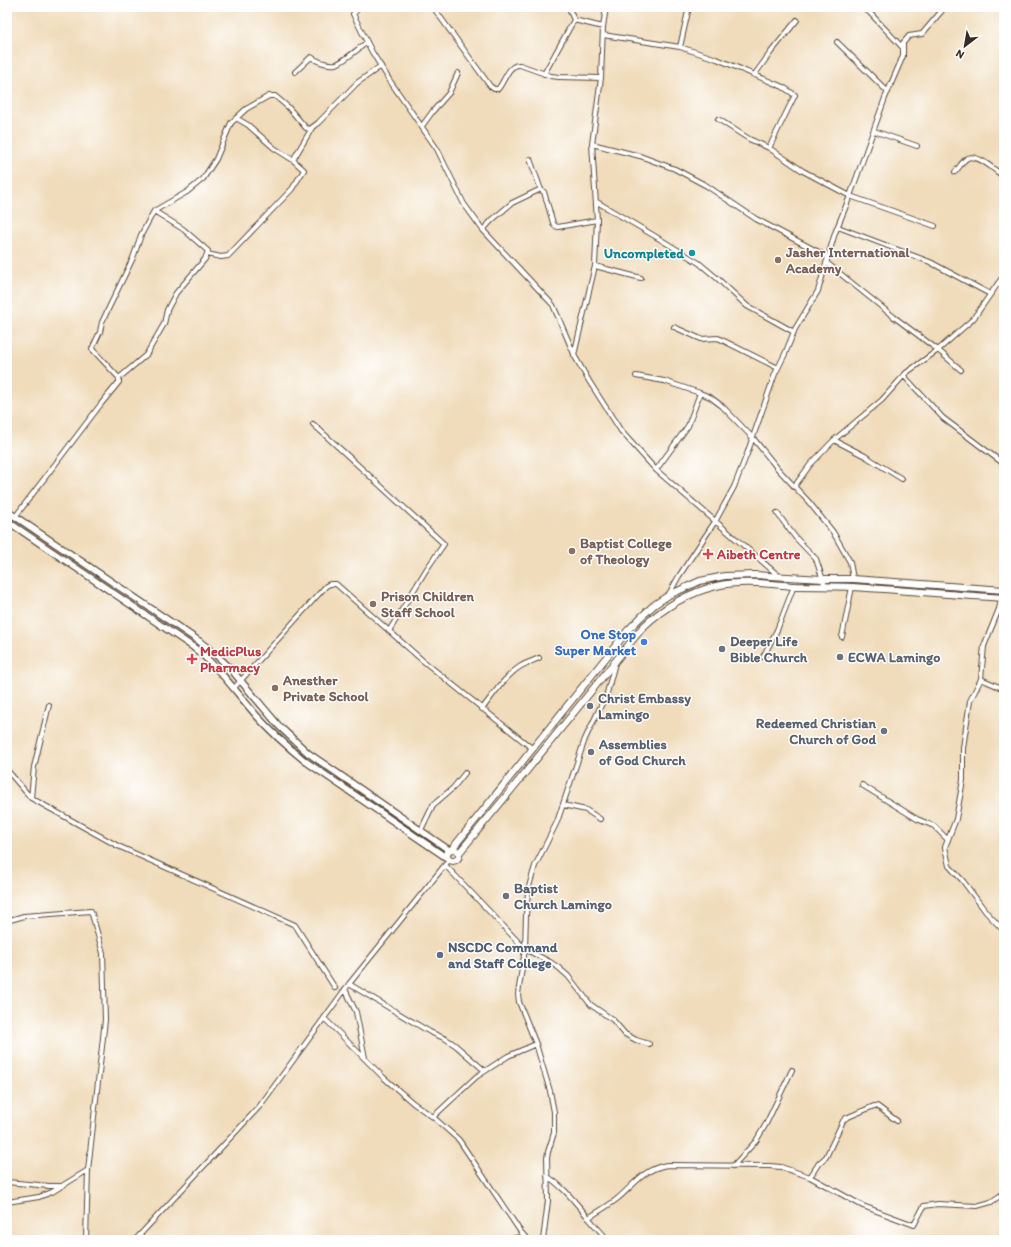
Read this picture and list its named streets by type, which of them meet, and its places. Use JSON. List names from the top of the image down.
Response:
{
  "places": {
    "other": [
      "Uncompleted",
      "Jasher International Academy",
      "Baptist College of Theology",
      "Prison Children Staff School",
      "One Stop Super Market",
      "Deeper Life Bible Church",
      "ECWA Lamingo",
      "Anesther Private School",
      "Christ Embassy Lamingo",
      "Redeemed Christian Church of God",
      "Assemblies of God Church",
      "Baptist Church Lamingo",
      "NSCDC Command and Staff College"
    ],
    "health": ["Aibeth Centre", "MedicPlus Pharmacy"]
  },
  "north": "bottom left"
}
